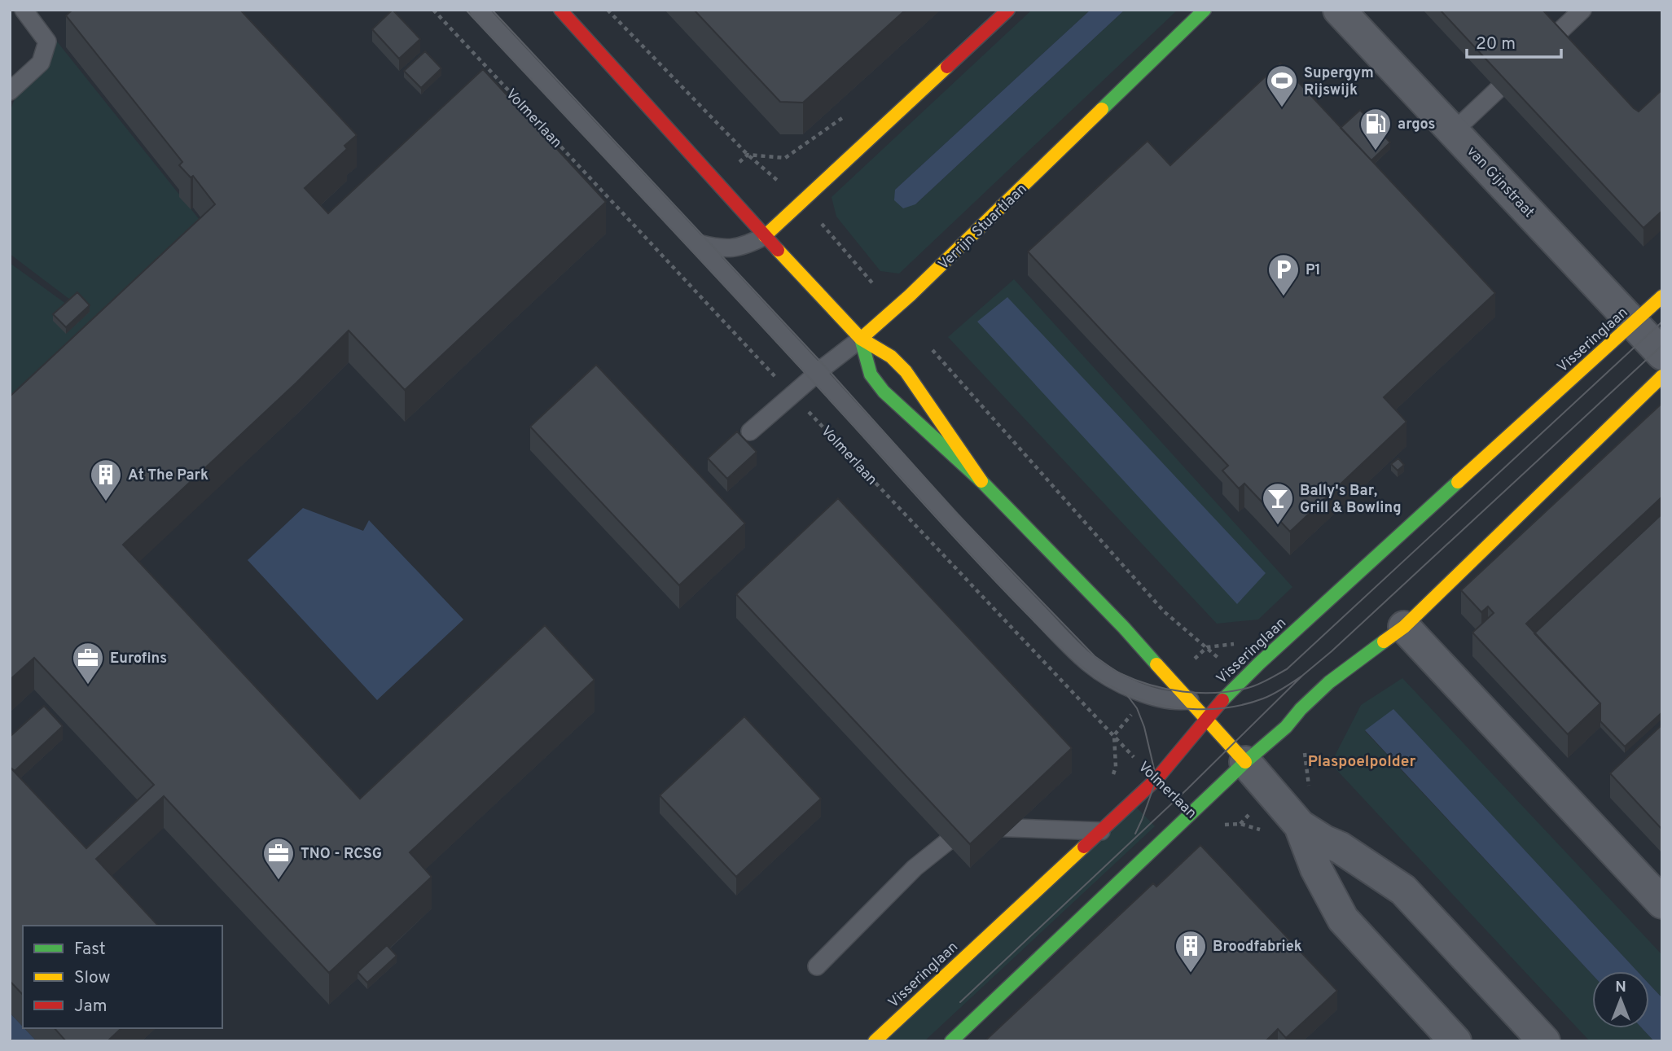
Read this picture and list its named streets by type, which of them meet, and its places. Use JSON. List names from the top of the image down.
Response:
{
  "streets": {
    "street": ["van Gijnstraat", "Verrijn Stuartlaan", "Visseringlaan"],
    "path": ["Volmerlaan"]
  },
  "crossings": [
    ["Volmerlaan", "Verrijn Stuartlaan"],
    ["Volmerlaan", "Visseringlaan"],
    ["van Gijnstraat", "Visseringlaan"]
  ],
  "districts": ["Plaspoelpolder"],
  "places": {
    "sports": ["Supergym Rijswijk"],
    "fuel station": ["argos"],
    "parking": ["P1"],
    "building": ["At The Park", "Broodfabriek"],
    "bar": ["Bally's Bar, Grill & Bowling"],
    "office": ["Eurofins", "TNO - RCSG"]
  },
  "legend": ["Fast", "Slow", "Jam"],
  "scale_bar": "20 m",
  "north": "top"
}
